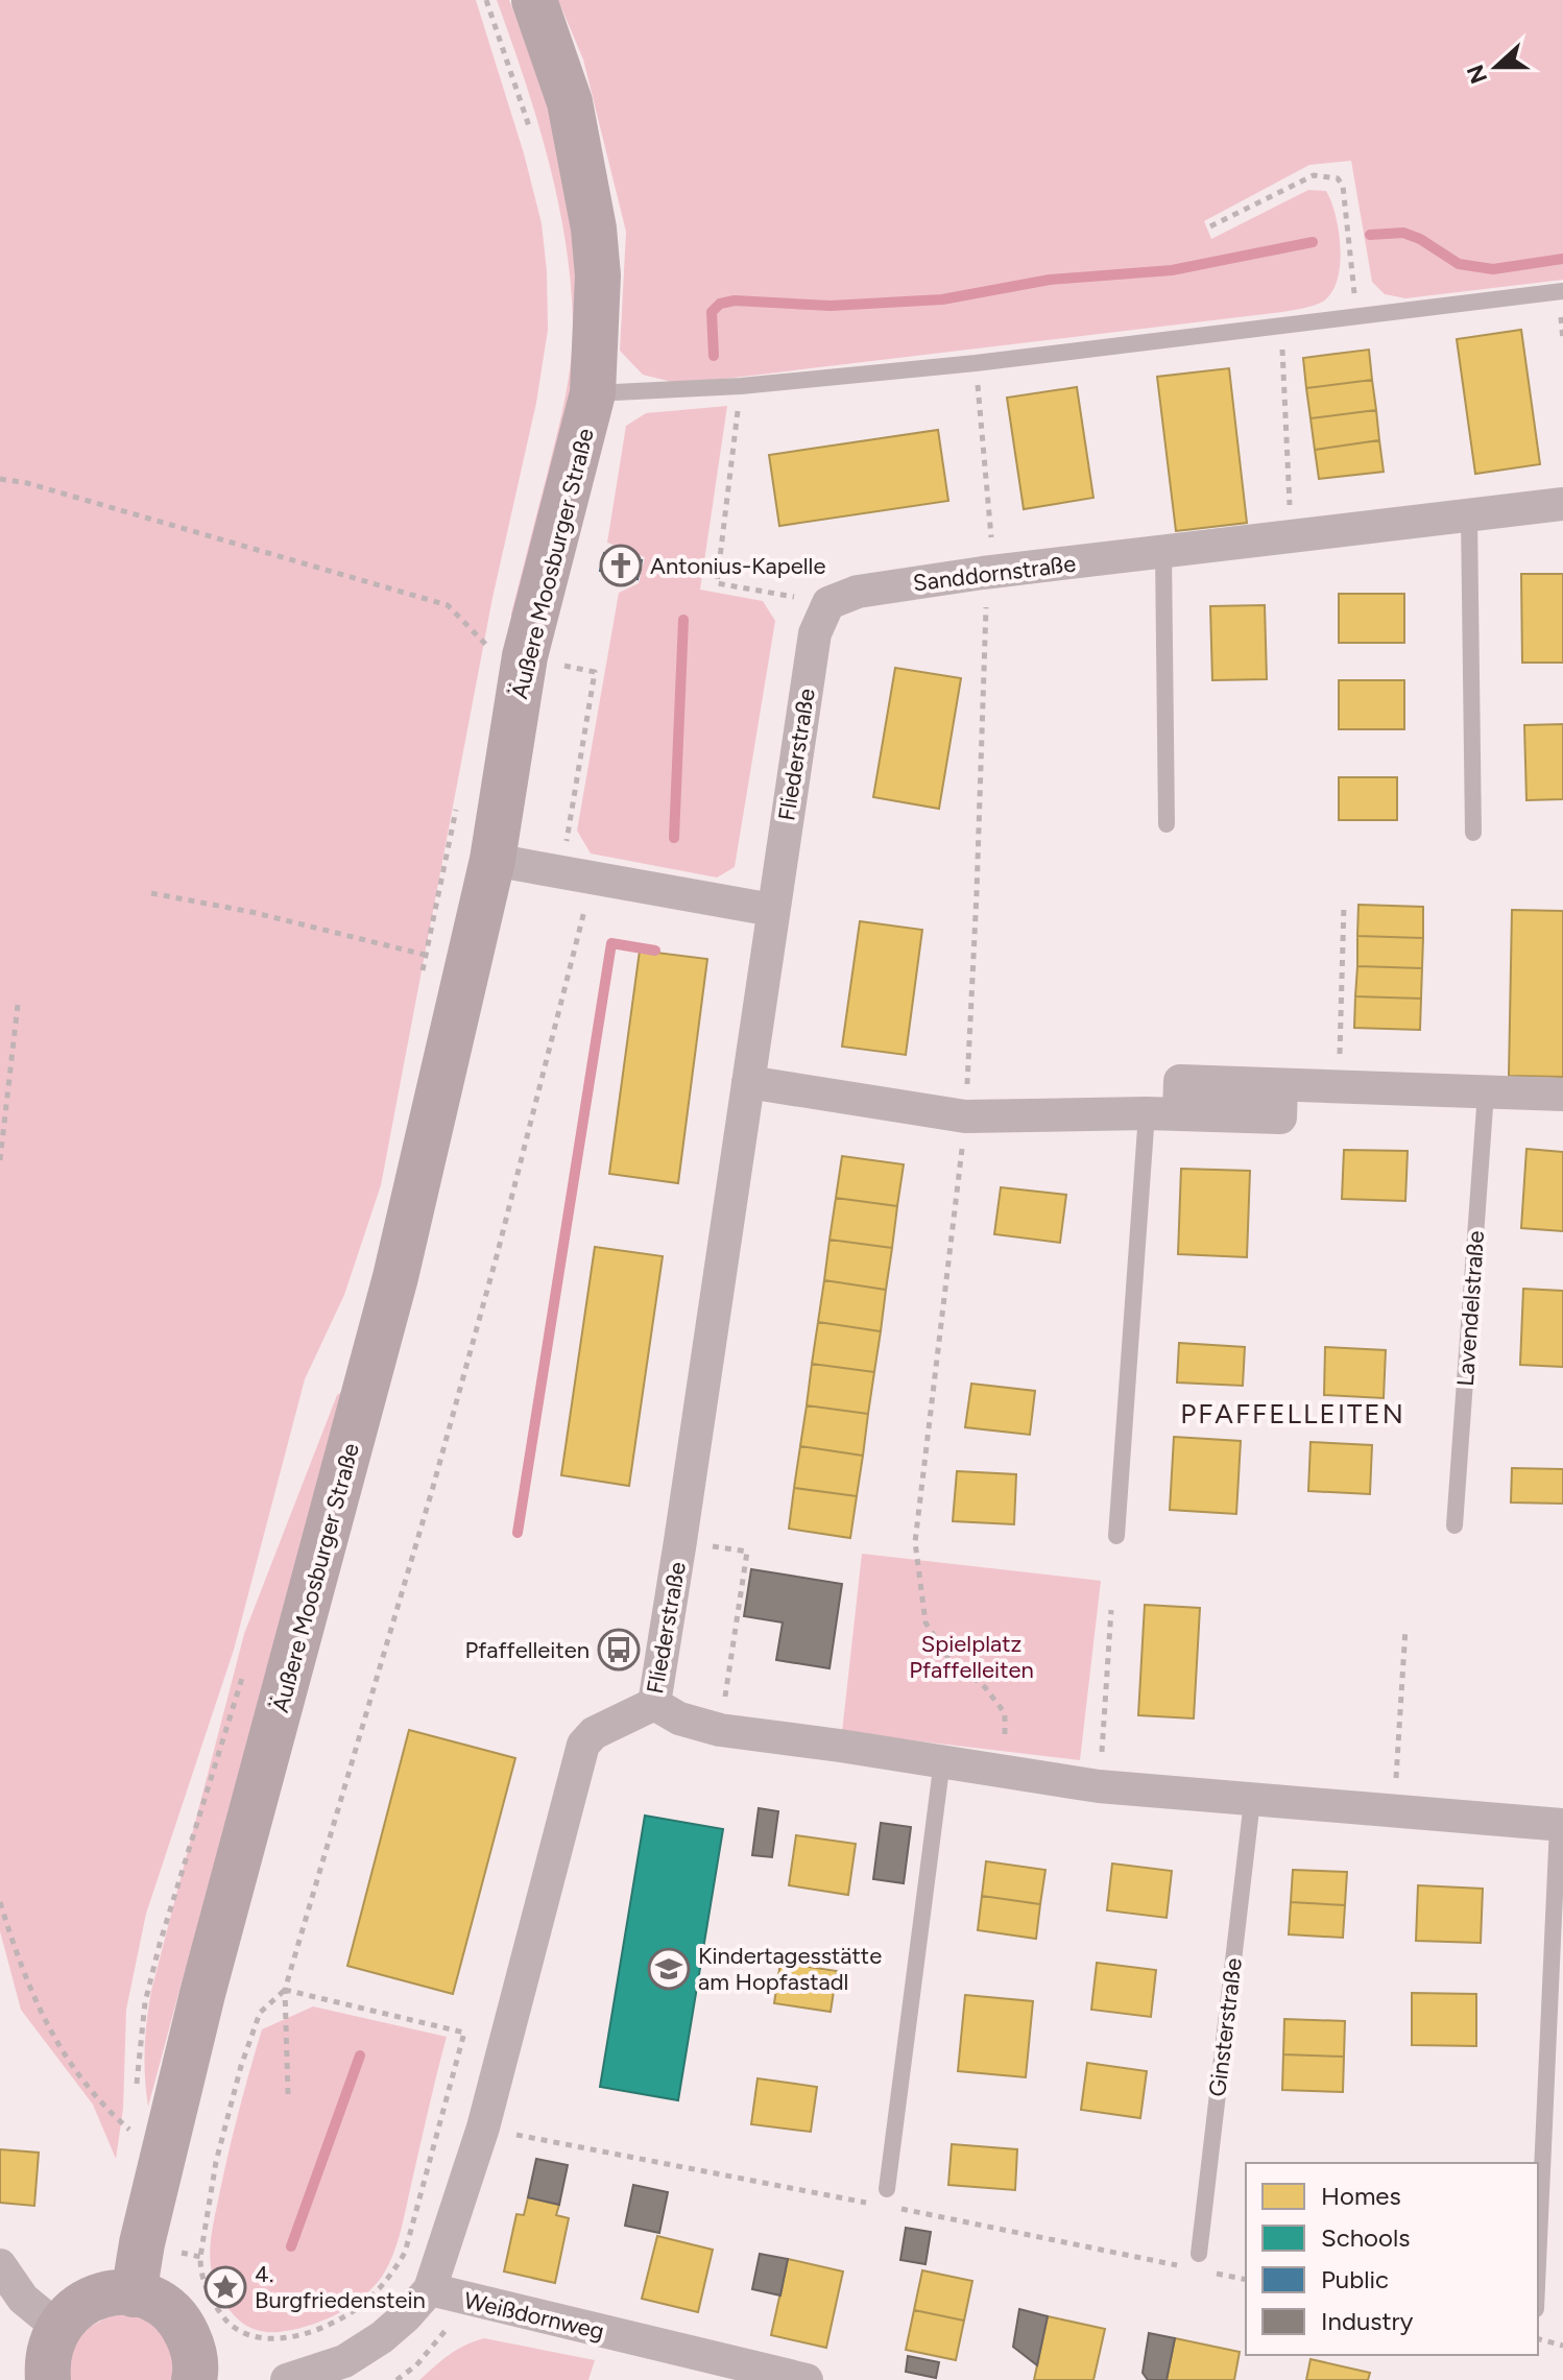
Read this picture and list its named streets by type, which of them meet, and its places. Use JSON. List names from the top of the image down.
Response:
{
  "streets": {
    "street": [
      "Äußere Moosburger Straße",
      "Sanddornstraße",
      "Fliederstraße",
      "Weißdornweg"
    ],
    "lane": ["Lavendelstraße", "Ginsterstraße"]
  },
  "crossings": [
    ["Sanddornstraße", "Fliederstraße"],
    ["Fliederstraße", "Weißdornweg"]
  ],
  "districts": ["PFAFFELLEITEN"],
  "parks": ["Spielplatz Pfaffelleiten"],
  "places": {
    "church": ["Antonius-Kapelle"],
    "bus stop": ["Pfaffelleiten"],
    "school or university": ["Kindertagesstätte am Hopfastadl"],
    "place": ["4. Burgfriedenstein"]
  },
  "legend": [
    "Homes",
    "Schools",
    "Public",
    "Industry"
  ],
  "north": "left"
}
